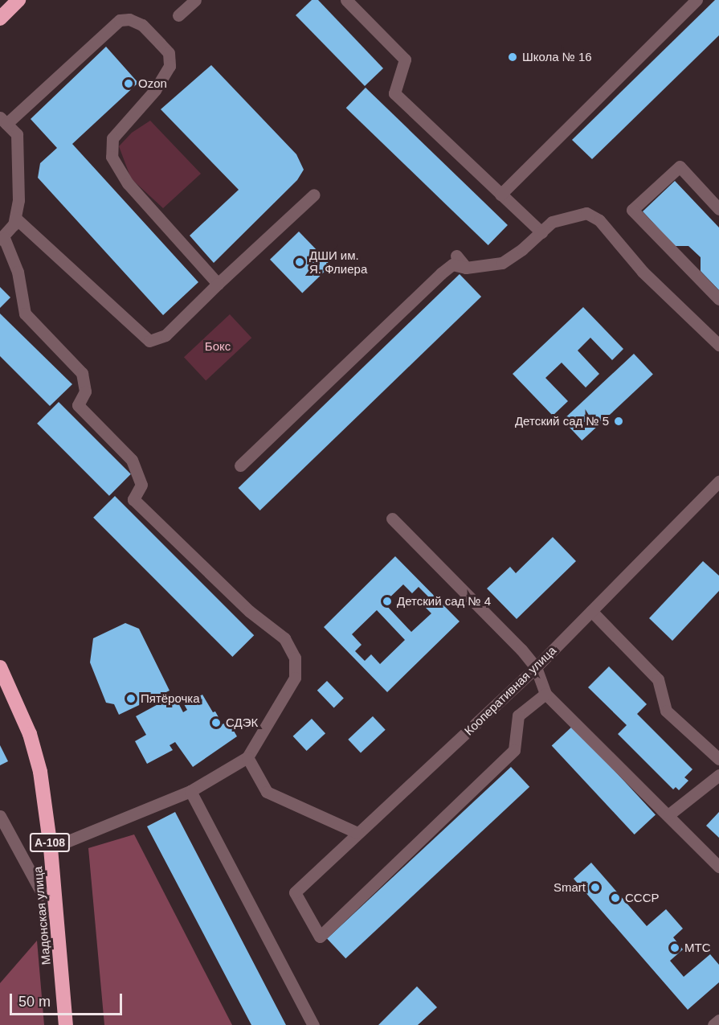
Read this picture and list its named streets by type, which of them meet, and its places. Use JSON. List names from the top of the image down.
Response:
{
  "streets": {
    "highway": ["А-108", "Мадонская улица"],
    "street": ["Кооперативная улица"]
  },
  "parks": ["Бокс"],
  "places": [
    "Школа № 16",
    "Ozon",
    "ДШИ им. Я. Флиера",
    "Детский сад № 5",
    "Детский сад № 4",
    "Пятёрочка",
    "СДЭК",
    "Smart",
    "СССР",
    "МТС"
  ],
  "scale_bar": "50 m"
}
